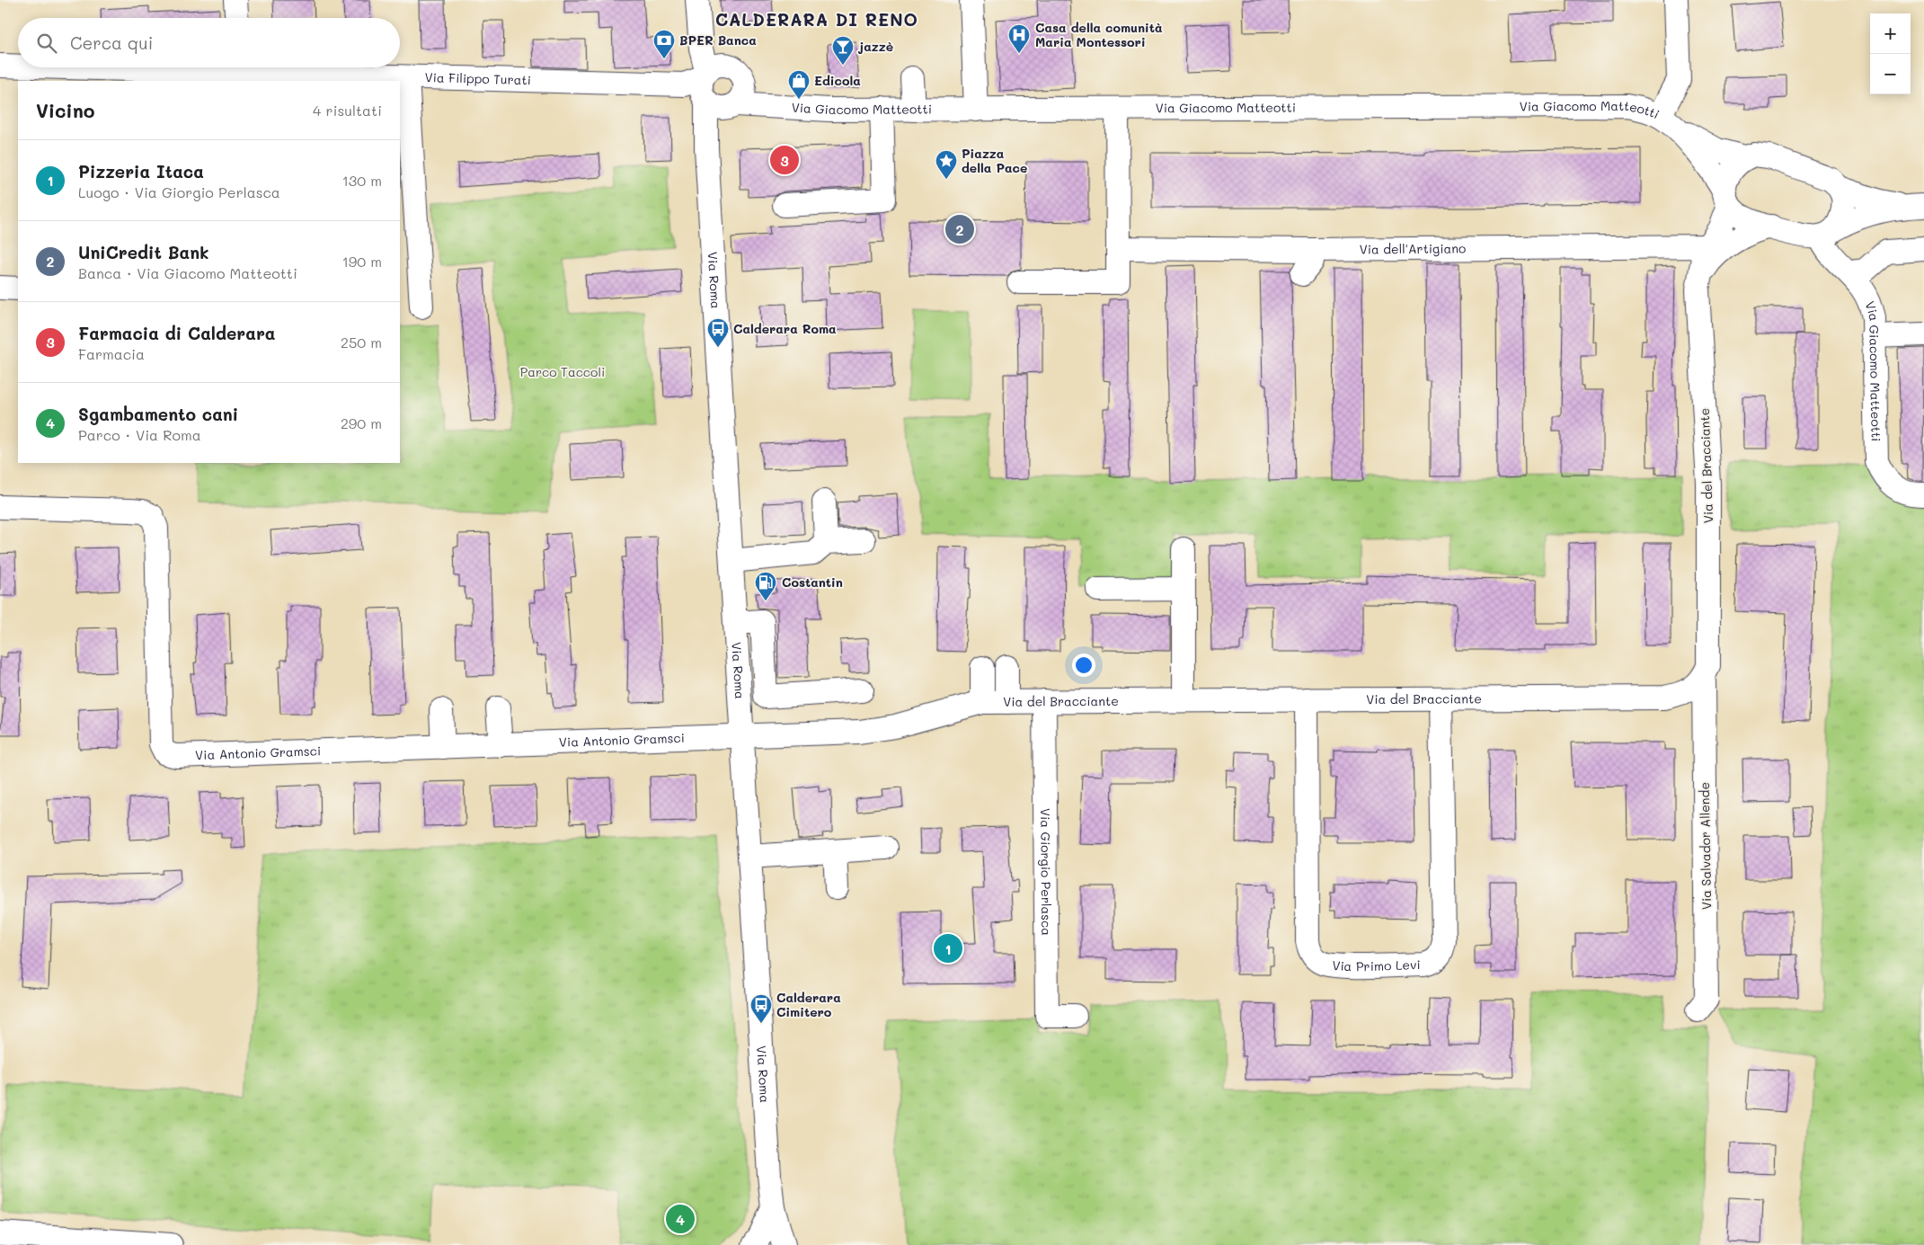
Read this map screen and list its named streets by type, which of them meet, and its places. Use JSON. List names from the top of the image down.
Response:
{
  "streets": {
    "street": [
      "Via Filippo Turati",
      "Via Giacomo Matteotti",
      "Via dell'Artigiano",
      "Via Roma",
      "Via del Bracciante",
      "Via Antonio Gramsci",
      "Via Salvador Allende",
      "Via Giorgio Perlasca",
      "Via Primo Levi"
    ]
  },
  "crossings": [
    ["Via Filippo Turati", "Via Giacomo Matteotti"],
    ["Via Filippo Turati", "Via Roma"],
    ["Via Giacomo Matteotti", "Via Roma"],
    ["Via Roma", "Via del Bracciante"],
    ["Via Roma", "Via Antonio Gramsci"],
    ["Via del Bracciante", "Via Antonio Gramsci"],
    ["Via del Bracciante", "Via Salvador Allende"],
    ["Via del Bracciante", "Via Giorgio Perlasca"],
    ["Via del Bracciante", "Via Primo Levi"]
  ],
  "districts": ["CALDERARA DI RENO"],
  "parks": ["Parco Taccoli"],
  "places": {
    "hospital": ["Casa della comunità Maria Montessori"],
    "bank": ["BPER Banca"],
    "bar": ["jazzè"],
    "shop": ["Edicola"],
    "place": ["Piazza della Pace"],
    "bus stop": ["Calderara Roma", "Calderara Cimitero"],
    "fuel station": ["Costantin"]
  },
  "page": {
    "map_buttons": ["+", "−"],
    "search": "Cerca qui",
    "heading": ["Vicino", "4 risultati"],
    "list": [
      {
        "mark": "1",
        "name": "Pizzeria Itaca",
        "note": "Luogo · Via Giorgio Perlasca",
        "value": "130 m"
      },
      {
        "mark": "2",
        "name": "UniCredit Bank",
        "note": "Banca · Via Giacomo Matteotti",
        "value": "190 m"
      },
      {
        "mark": "3",
        "name": "Farmacia di Calderara",
        "note": "Farmacia",
        "value": "250 m"
      },
      {
        "mark": "4",
        "name": "Sgambamento cani",
        "note": "Parco · Via Roma",
        "value": "290 m"
      }
    ],
    "pins": [
      "3",
      "2",
      "1",
      "4"
    ]
  }
}
